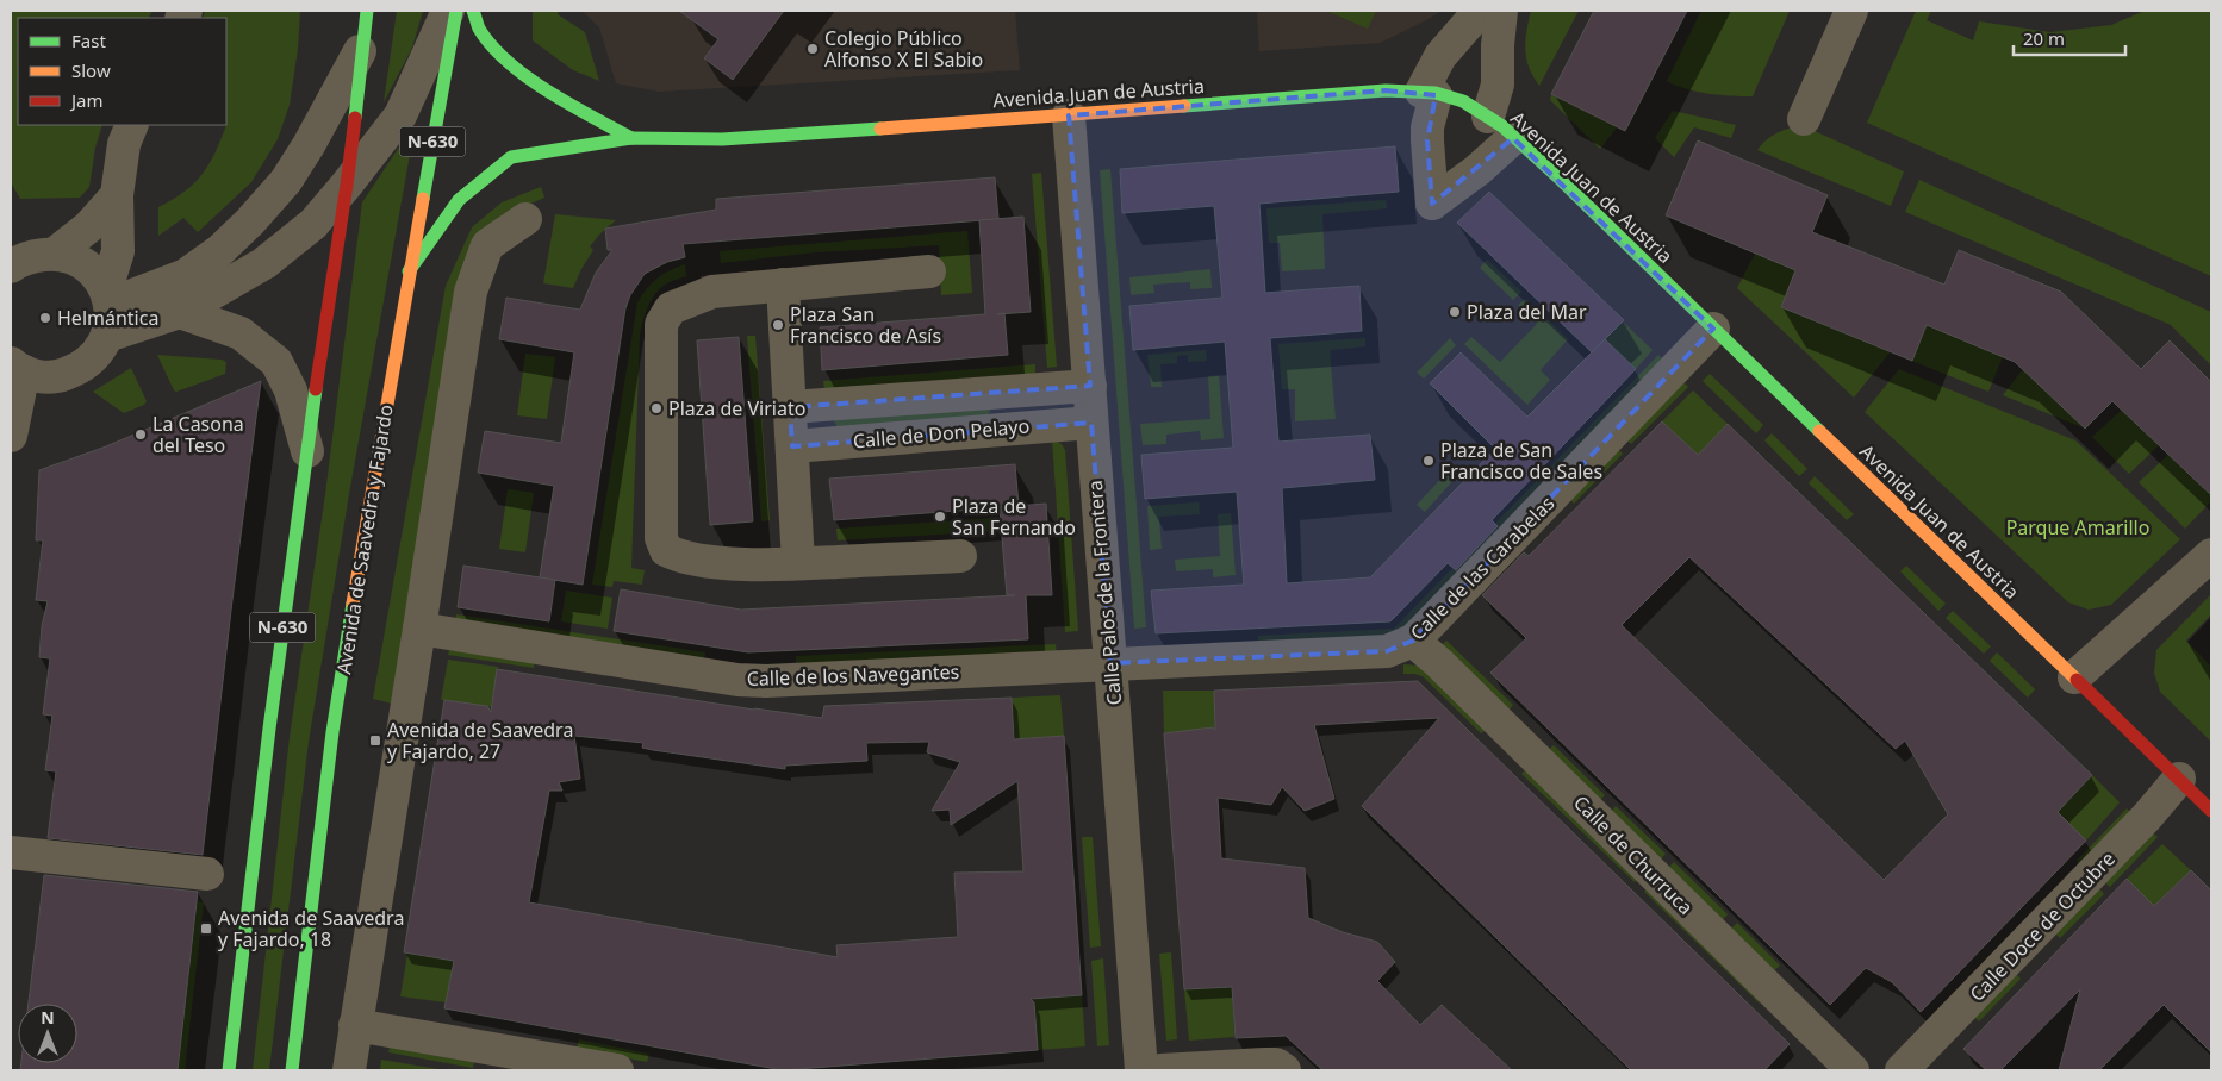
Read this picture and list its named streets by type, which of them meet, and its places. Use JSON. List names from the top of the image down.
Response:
{
  "streets": {
    "main road": ["Avenida Juan de Austria", "N-630", "Avenida de Saavedra y Fajardo"],
    "street": [
      "Calle de Don Pelayo",
      "Calle de las Carabelas",
      "Calle Palos de la Frontera",
      "Calle de los Navegantes",
      "Calle de Churruca",
      "Calle Doce de Octubre"
    ]
  },
  "crossings": [
    ["Avenida Juan de Austria", "Avenida de Saavedra y Fajardo"],
    ["Avenida Juan de Austria", "Calle de las Carabelas"],
    ["Avenida Juan de Austria", "Calle Palos de la Frontera"],
    ["Avenida Juan de Austria", "Calle Doce de Octubre"],
    ["Calle de Don Pelayo", "Calle Palos de la Frontera"],
    ["Calle de las Carabelas", "Calle Palos de la Frontera"],
    ["Calle de las Carabelas", "Calle de los Navegantes"],
    ["Calle de las Carabelas", "Calle de Churruca"],
    ["Calle Palos de la Frontera", "Calle de los Navegantes"]
  ],
  "parks": ["Parque Amarillo"],
  "places": {
    "other": [
      "Colegio Público Alfonso X El Sabio",
      "Plaza del Mar",
      "Helmántica",
      "Plaza San Francisco de Asís",
      "Plaza de Viriato",
      "La Casona del Teso",
      "Plaza de San Francisco de Sales",
      "Plaza de San Fernando"
    ],
    "transit": ["Avenida de Saavedra y Fajardo, 27", "Avenida de Saavedra y Fajardo, 18"]
  },
  "legend": ["Fast", "Slow", "Jam"],
  "scale_bar": "20 m",
  "north": "top"
}
